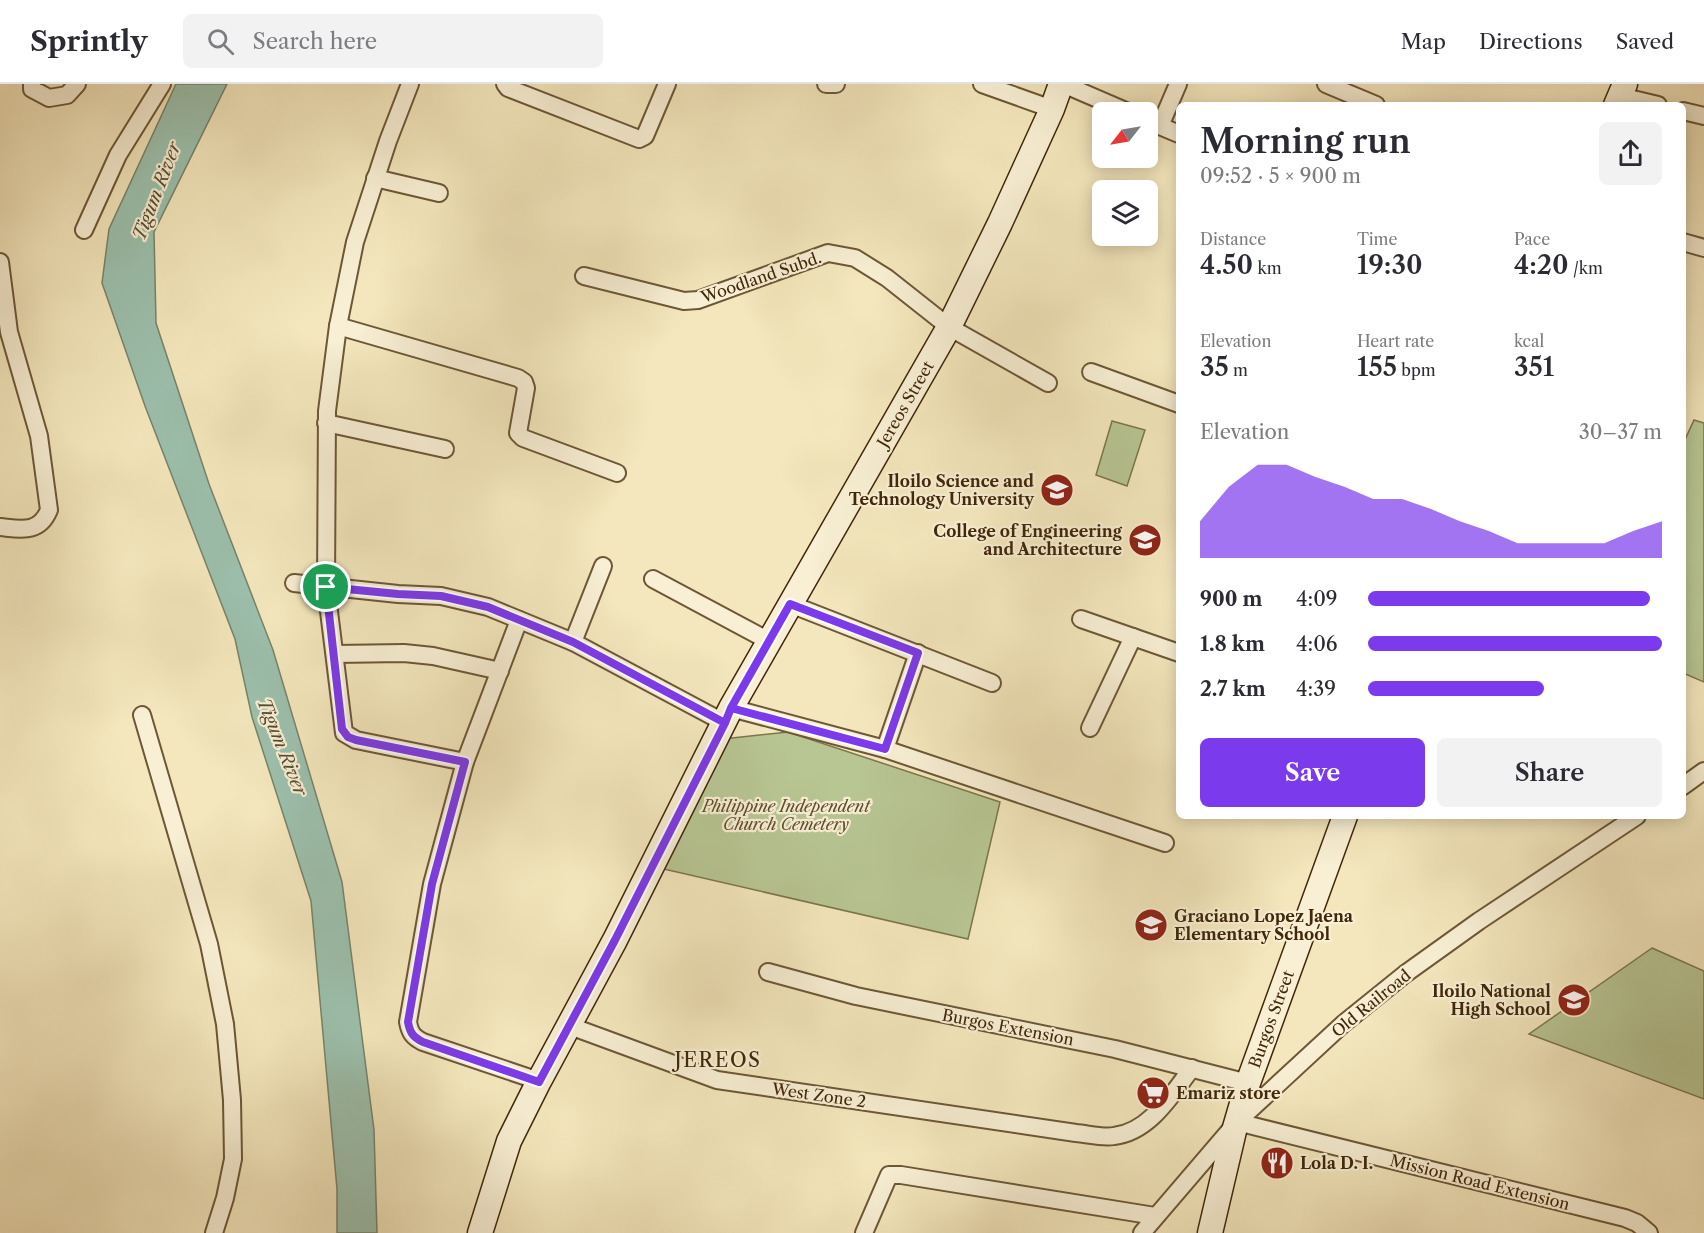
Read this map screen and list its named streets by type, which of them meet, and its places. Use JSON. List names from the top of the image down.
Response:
{
  "streets": {
    "street": [
      "Woodland Subd.",
      "Jereos Street",
      "Old Railroad",
      "Burgos Street",
      "Burgos Extension",
      "West Zone 2",
      "Mission Road Extension"
    ]
  },
  "crossings": [
    ["Woodland Subd.", "Jereos Street"],
    ["Jereos Street", "West Zone 2"],
    ["Old Railroad", "Burgos Street"],
    ["Old Railroad", "Mission Road Extension"],
    ["Burgos Street", "Burgos Extension"],
    ["Burgos Street", "Mission Road Extension"],
    ["Burgos Extension", "West Zone 2"]
  ],
  "districts": ["JEREOS"],
  "water": ["Tigum River"],
  "parks": ["Philippine Independent Church Cemetery"],
  "places": {
    "school or university": [
      "Iloilo Science and Technology University",
      "College of Engineering and Architecture",
      "Graciano Lopez Jaena Elementary School",
      "Iloilo National High School"
    ],
    "supermarket": ["Emariz store"],
    "restaurant": ["Lola D. I."]
  },
  "north": "bottom left",
  "page": {
    "header": "Sprintly",
    "search": "Search here",
    "nav": ["Map", "Directions", "Saved"],
    "heading": ["Morning run", "09:52 · 5 × 900 m"],
    "stats": [
      ["Distance", "4.50 km"],
      ["Time", "19:30"],
      ["Pace", "4:20 /km"],
      ["Elevation", "35 m"],
      ["Heart rate", "155 bpm"],
      ["kcal", "351"]
    ],
    "chart": ["Elevation", "30–37 m"],
    "list": [
      {
        "name": "900 m",
        "note": "4:09"
      },
      {
        "name": "1.8 km",
        "note": "4:06"
      },
      {
        "name": "2.7 km",
        "note": "4:39"
      }
    ],
    "buttons": ["Save", "Share"]
  }
}
